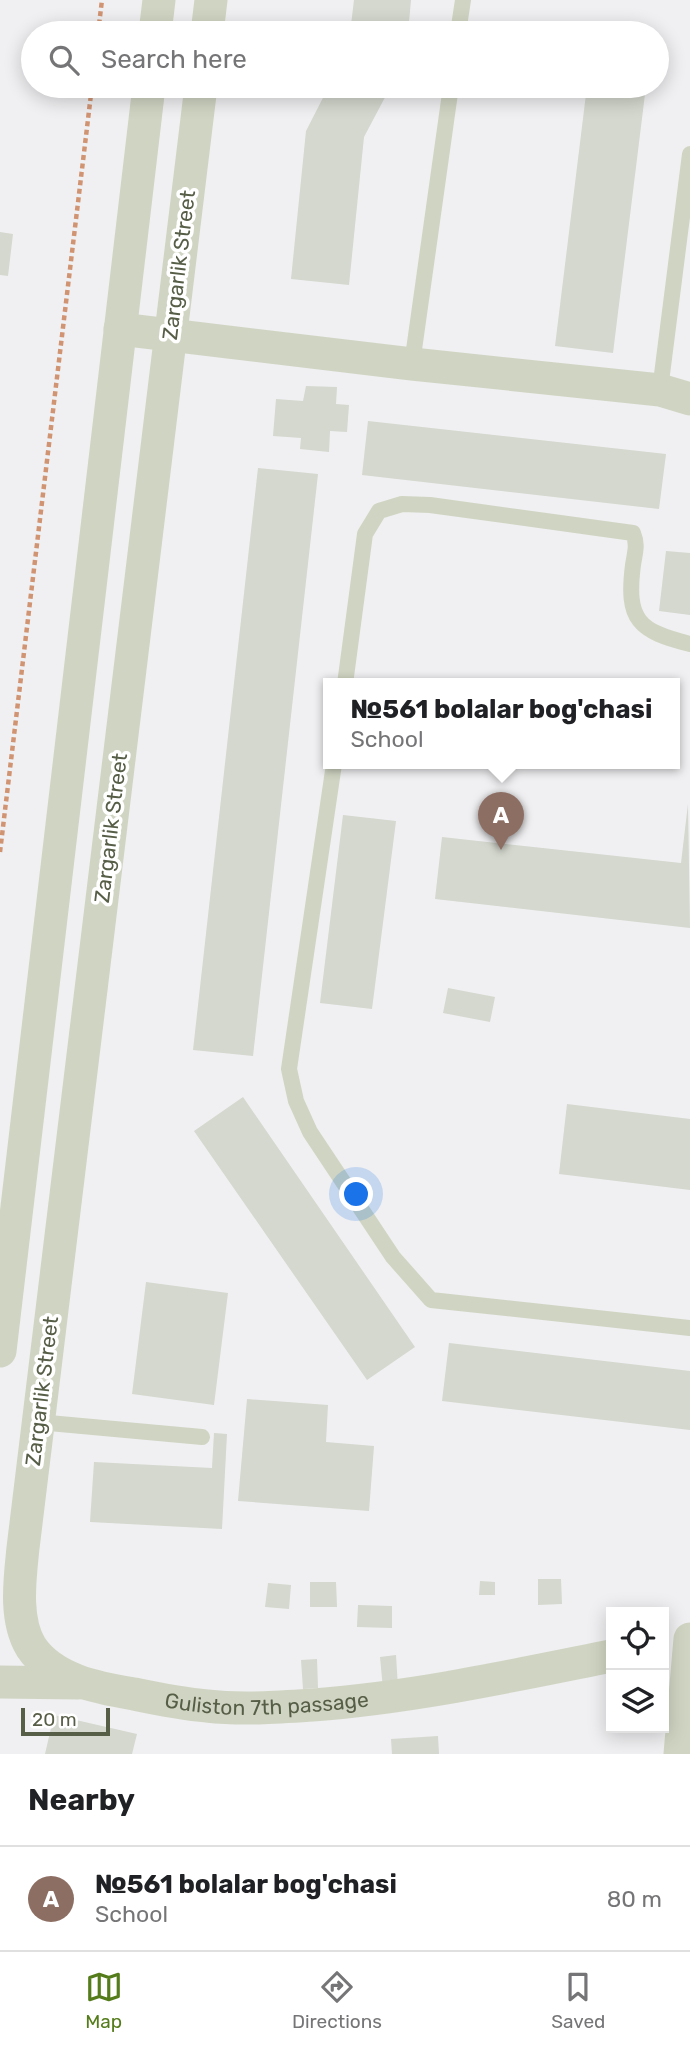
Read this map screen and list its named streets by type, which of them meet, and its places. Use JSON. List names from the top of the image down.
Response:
{
  "streets": {
    "street": ["Zargarlik Street", "Guliston 7th passage"]
  },
  "crossings": [
    ["Zargarlik Street", "Guliston 7th passage"]
  ],
  "scale_bar": "20 m",
  "page": {
    "search": "Search here",
    "popup": ["№561 bolalar bog'chasi", "School"],
    "pins": "A",
    "scale": "20 m",
    "heading": "Nearby",
    "list": [
      {
        "mark": "A",
        "name": "№561 bolalar bog'chasi",
        "note": "School",
        "value": "80 m"
      }
    ],
    "nav": ["Map", "Directions", "Saved"]
  }
}
